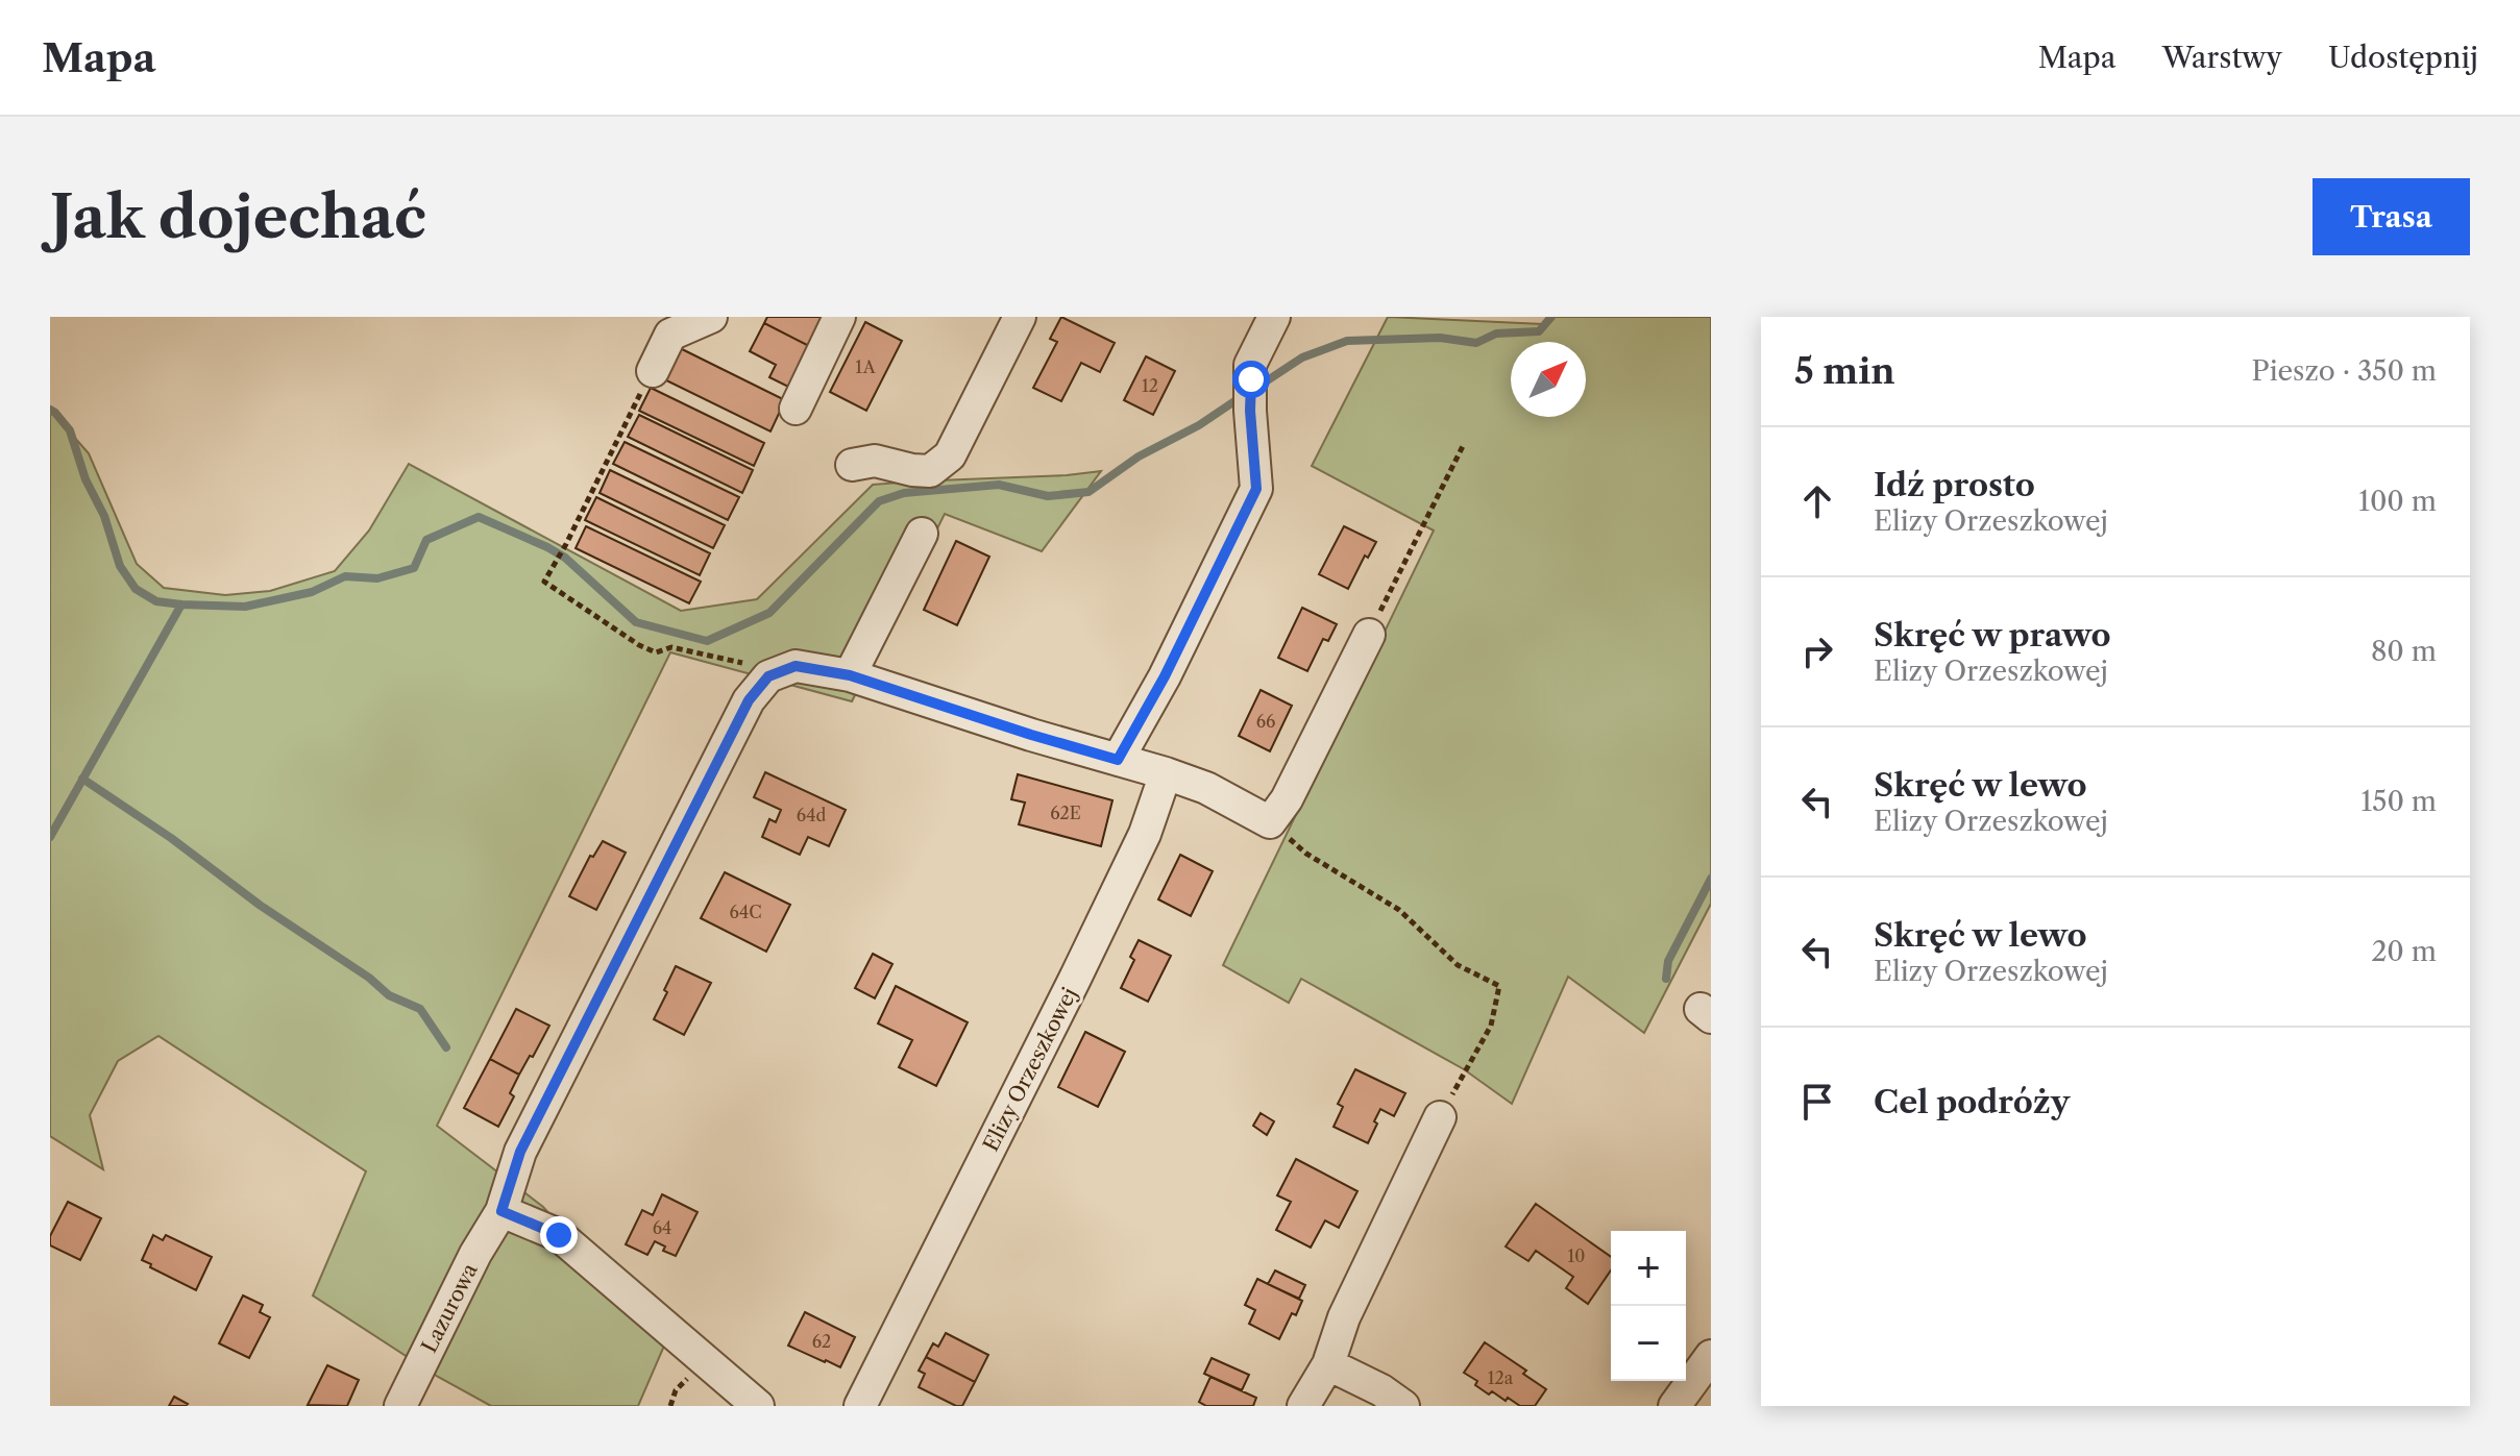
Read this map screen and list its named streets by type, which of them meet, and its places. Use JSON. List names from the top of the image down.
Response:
{
  "streets": {
    "street": ["Elizy Orzeszkowej", "Lazurowa"]
  },
  "house_numbers": [
    "1A",
    "12",
    "66",
    "62E",
    "64d",
    "64C",
    "64",
    "10",
    "62",
    "12a"
  ],
  "north": "top right",
  "page": {
    "header": "Mapa",
    "nav": ["Mapa", "Warstwy", "Udostępnij"],
    "buttons": "Trasa",
    "title": "Jak dojechać",
    "heading": ["5 min", "Pieszo · 350 m"],
    "list": [
      ["Idź prosto", "Elizy Orzeszkowej", "100 m"],
      ["Skręć w prawo", "Elizy Orzeszkowej", "80 m"],
      ["Skręć w lewo", "Elizy Orzeszkowej", "150 m"],
      ["Skręć w lewo", "Elizy Orzeszkowej", "20 m"],
      "Cel podróży"
    ],
    "map_buttons": ["+", "−"]
  }
}
